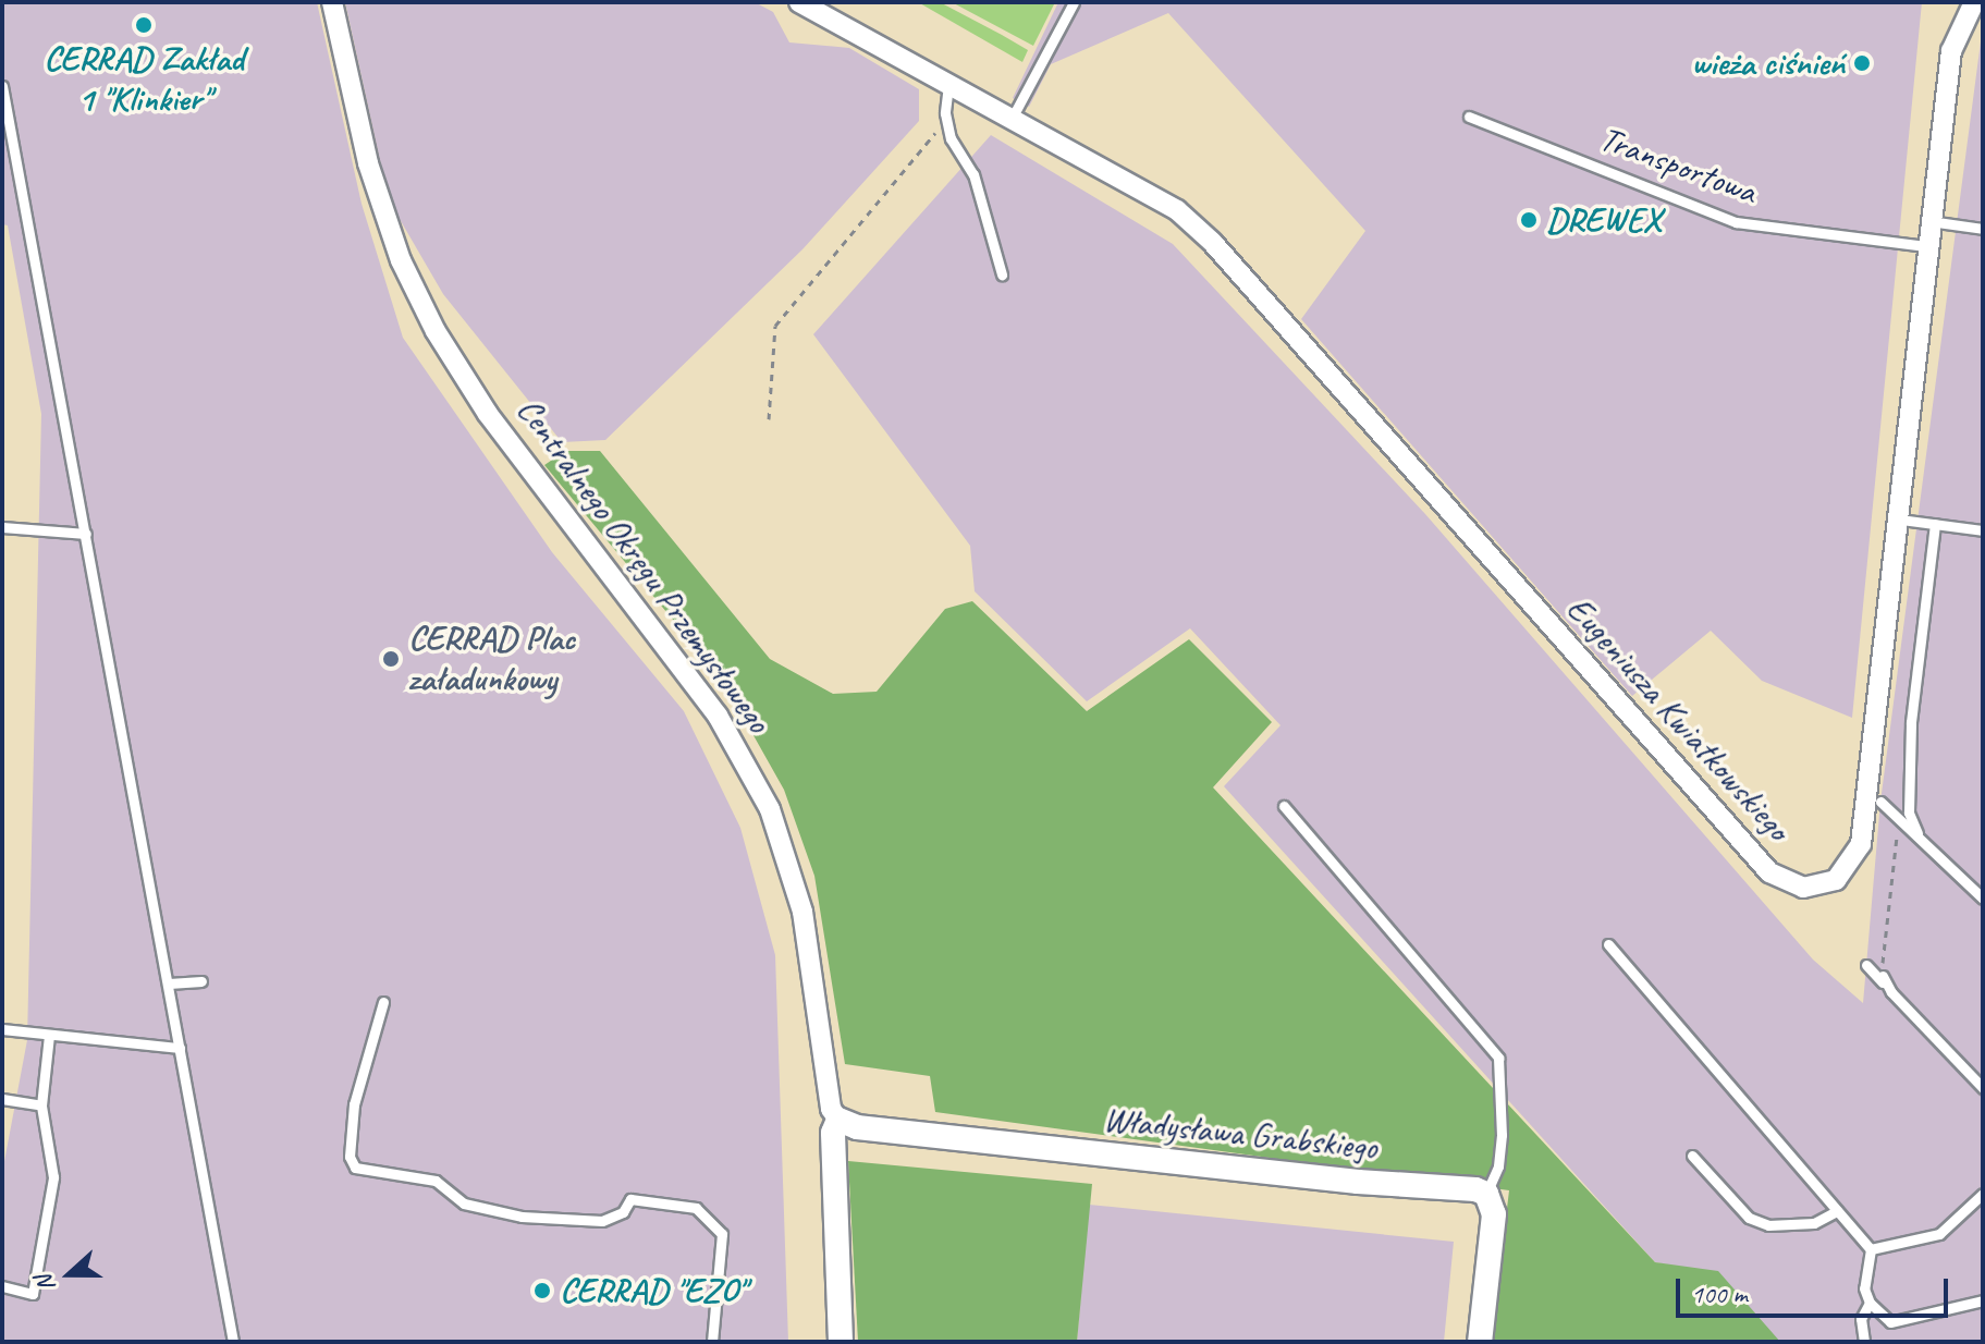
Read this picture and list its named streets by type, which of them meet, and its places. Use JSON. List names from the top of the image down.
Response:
{
  "streets": {
    "street": ["Centralnego Okręgu Przemysłowego", "Eugeniusza Kwiatkowskiego", "Władysława Grabskiego"],
    "lane": ["Transportowa"]
  },
  "crossings": [
    ["Transportowa", "Eugeniusza Kwiatkowskiego"],
    ["Centralnego Okręgu Przemysłowego", "Władysława Grabskiego"]
  ],
  "places": [
    "CERRAD Zakład 1 \"Klinkier\"",
    "wieża ciśnień",
    "DREWEX",
    "CERRAD Plac załadunkowy",
    "CERRAD \"EZO\""
  ],
  "scale_bar": "100 m",
  "north": "left"
}
